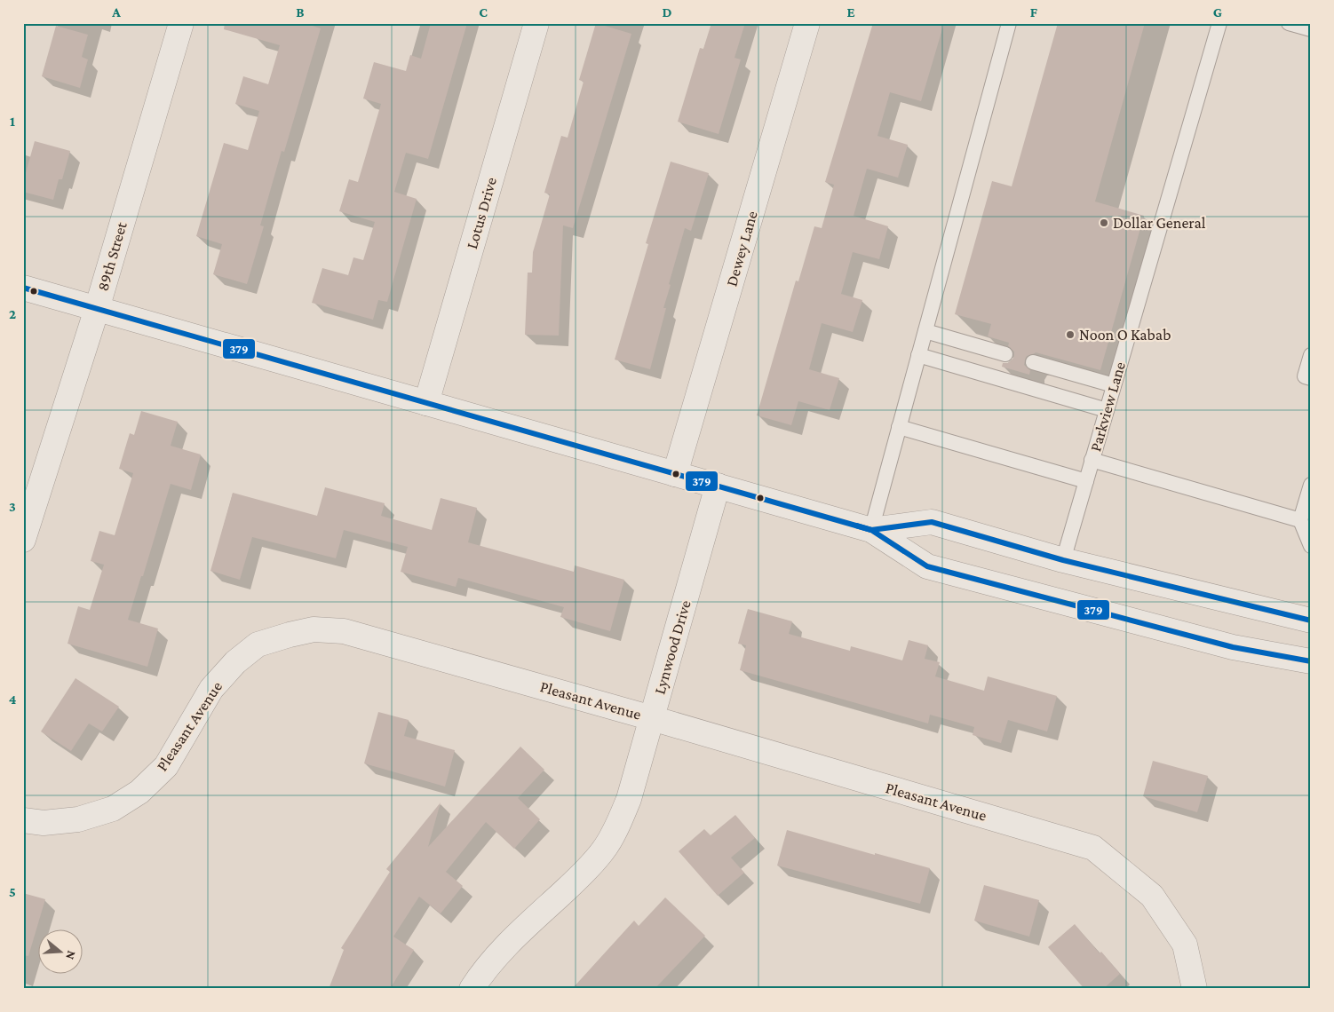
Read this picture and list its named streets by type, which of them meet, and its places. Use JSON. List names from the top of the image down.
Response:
{
  "streets": {
    "street": [
      "Lotus Drive",
      "Dewey Lane",
      "89th Street",
      "Lynwood Drive",
      "Pleasant Avenue"
    ],
    "lane": ["Parkview Lane"]
  },
  "crossings": [
    ["Lynwood Drive", "Pleasant Avenue"]
  ],
  "places": ["Dollar General", "Noon O Kabab"],
  "lines": ["transit line 379"],
  "north": "right",
  "grid": {
    "columns": [
      "A",
      "B",
      "C",
      "D",
      "E",
      "F",
      "G"
    ],
    "rows": [
      "1",
      "2",
      "3",
      "4",
      "5"
    ]
  }
}
